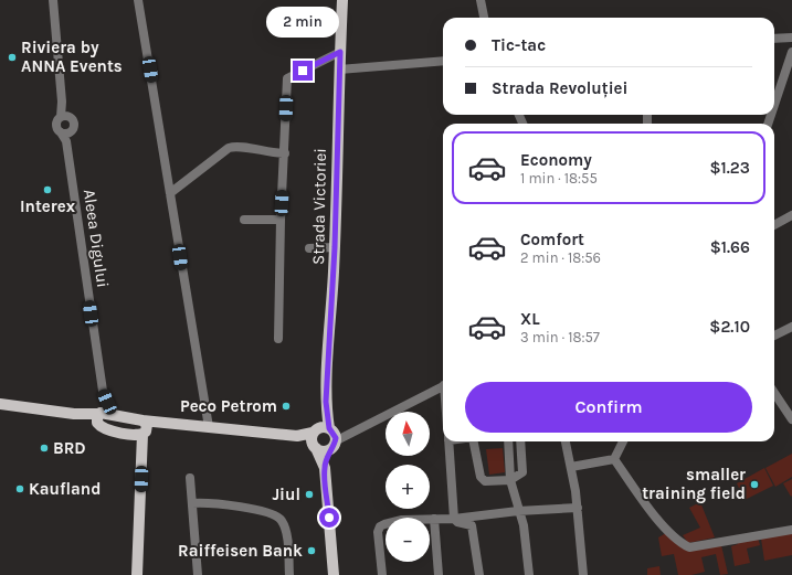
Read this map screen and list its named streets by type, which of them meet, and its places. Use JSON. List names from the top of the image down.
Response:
{
  "streets": {
    "main road": ["Strada Victoriei"],
    "street": ["Aleea Digului"]
  },
  "places": [
    "Riviera by ANNA Events",
    "Interex",
    "Peco Petrom",
    "BRD",
    "smaller training field",
    "Kaufland",
    "Jiul",
    "Raiffeisen Bank"
  ],
  "north": "top",
  "page": {
    "bubble": "2 min",
    "banner": ["Tic-tac", "Strada Revoluției"],
    "list": [
      {
        "name": "Economy",
        "note": "1 min · 18:55",
        "value": "$1.23"
      },
      {
        "name": "Comfort",
        "note": "2 min · 18:56",
        "value": "$1.66"
      },
      {
        "name": "XL",
        "note": "3 min · 18:57",
        "value": "$2.10"
      }
    ],
    "buttons": "Confirm",
    "map_buttons": ["+", "−"]
  }
}
